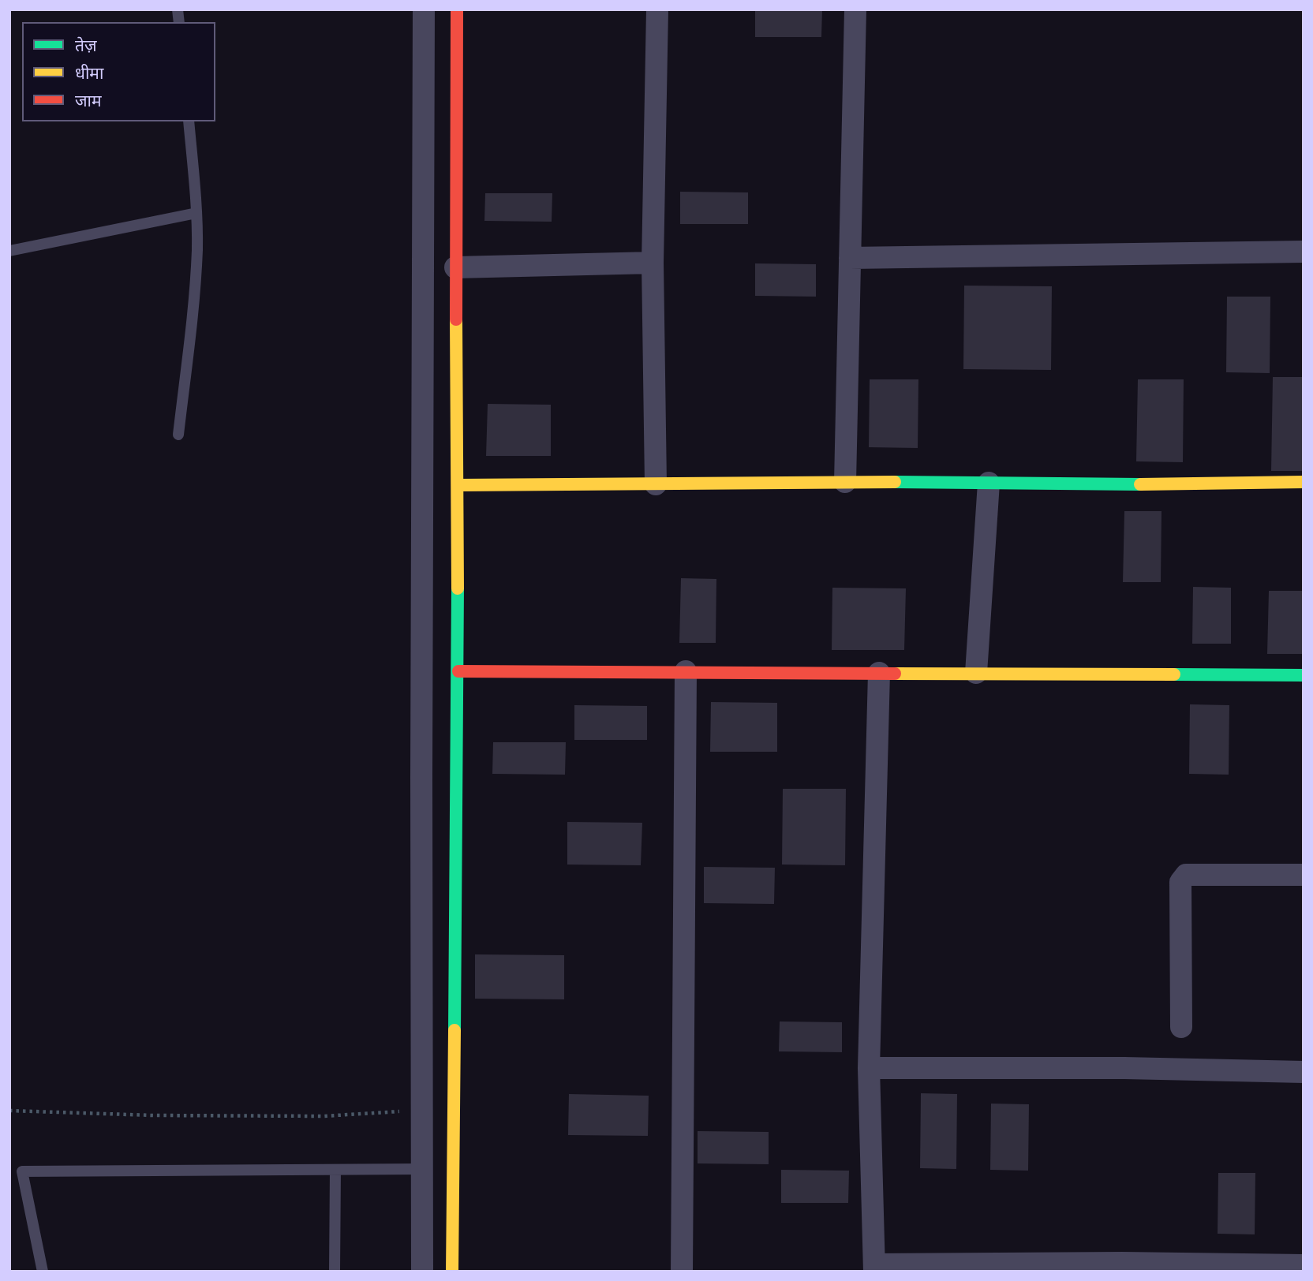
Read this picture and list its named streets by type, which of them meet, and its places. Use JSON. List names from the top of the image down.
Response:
{
  "legend": ["तेज़", "धीमा", "जाम"]
}
